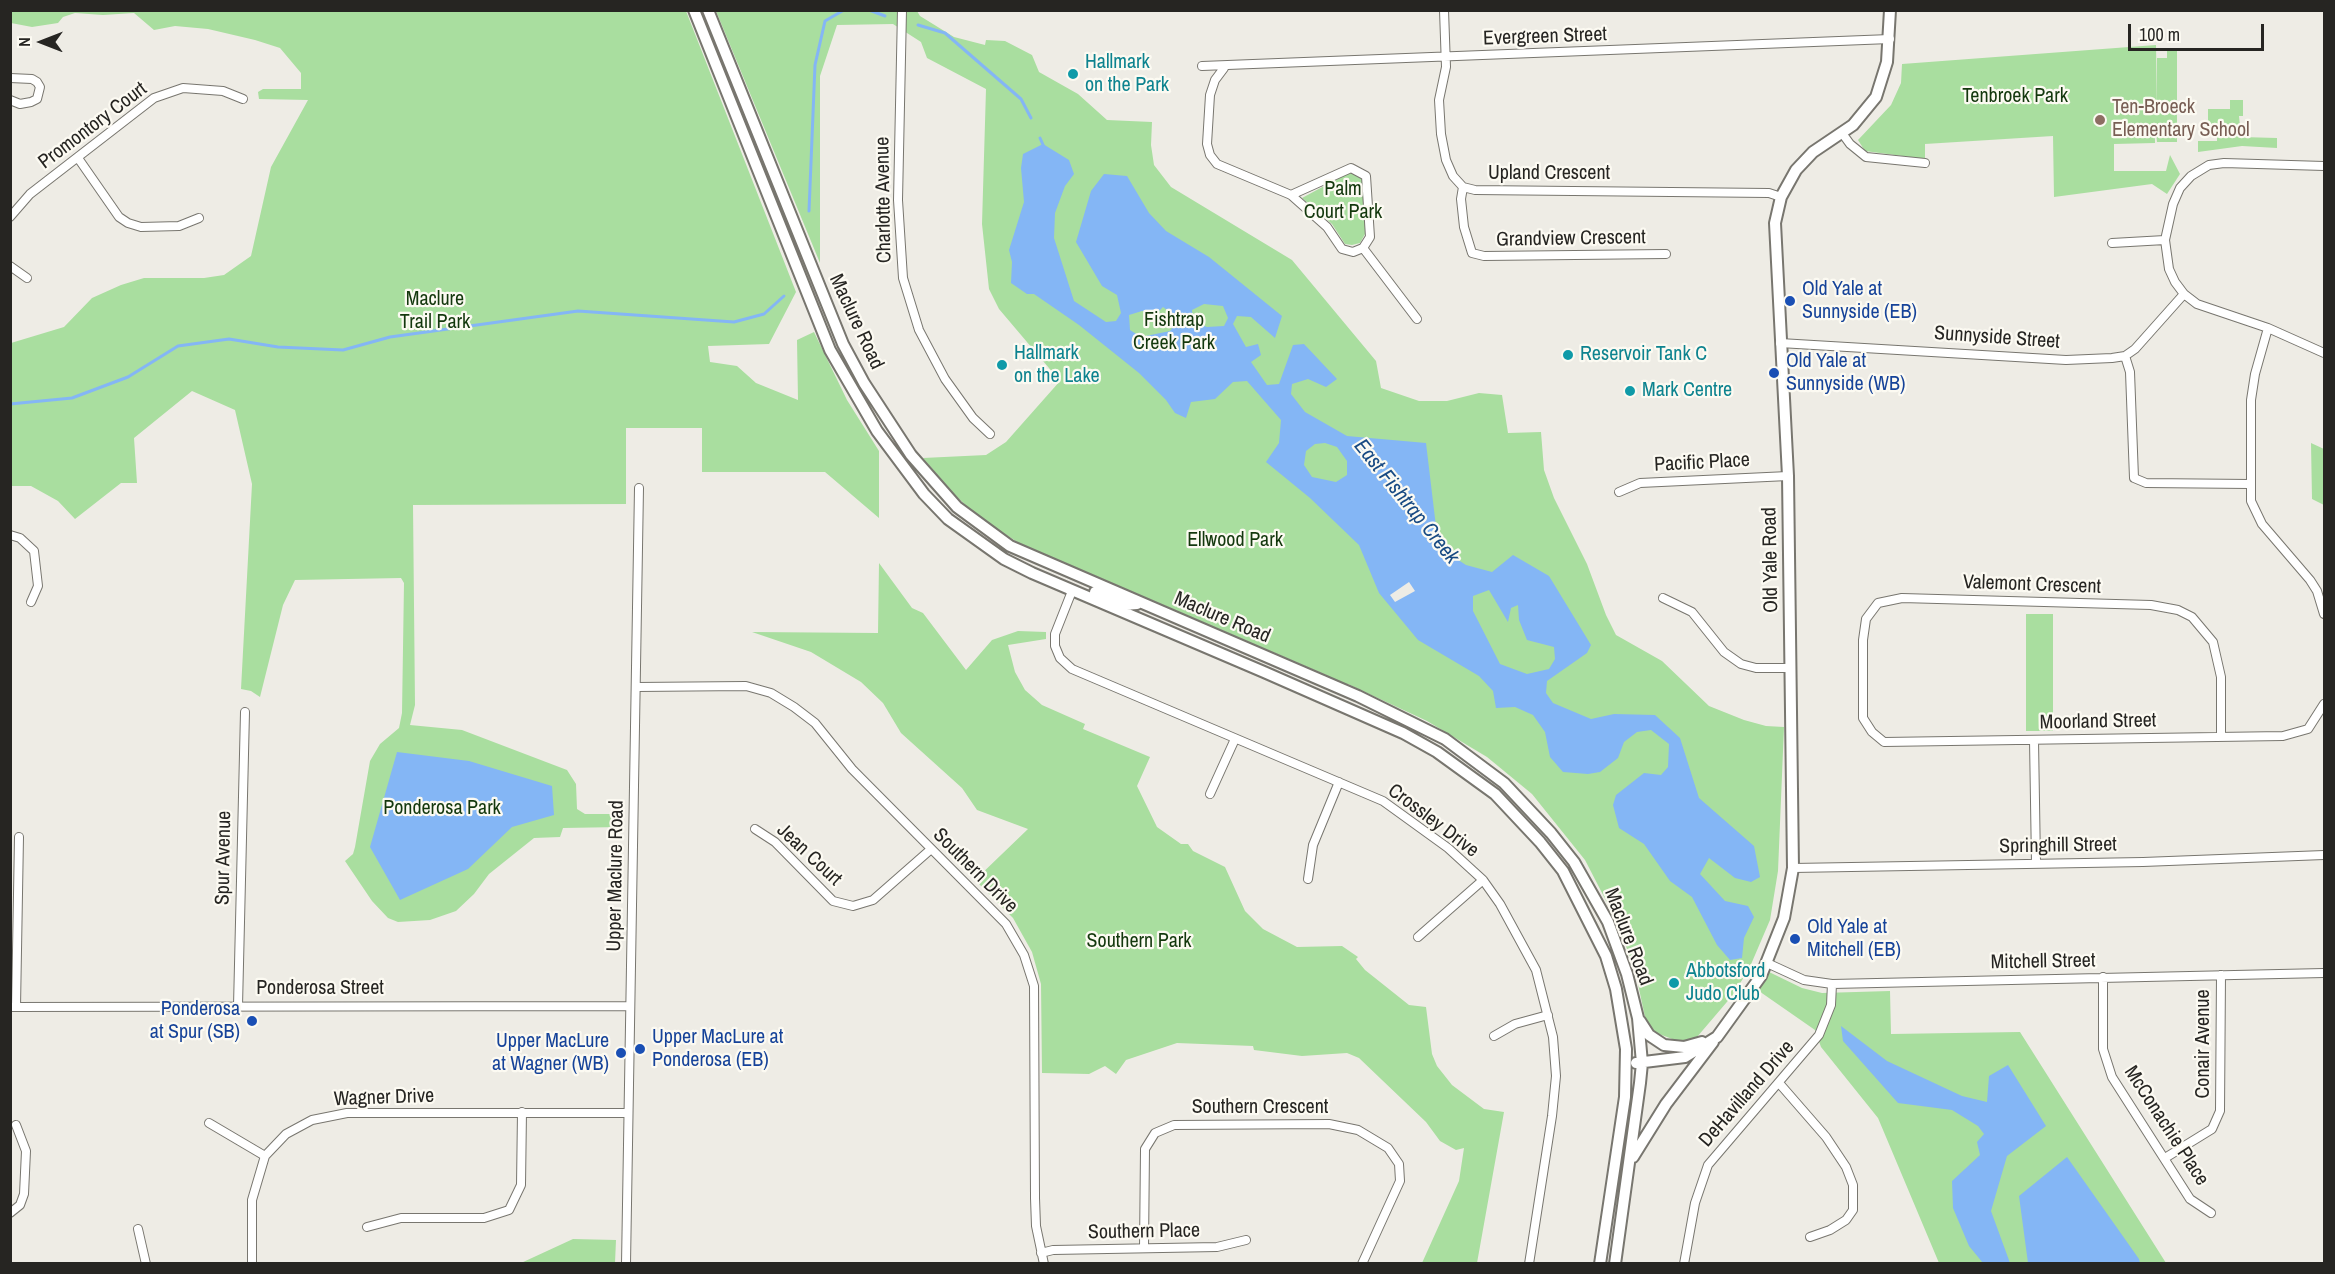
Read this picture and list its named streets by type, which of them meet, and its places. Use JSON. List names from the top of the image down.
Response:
{
  "streets": {
    "main road": ["Maclure Road", "Old Yale Road"],
    "street": [
      "Evergreen Street",
      "Promontory Court",
      "Upland Crescent",
      "Charlotte Avenue",
      "Grandview Crescent",
      "Sunnyside Street",
      "Pacific Place",
      "Valemont Crescent",
      "Moorland Street",
      "Crossley Drive",
      "Springhill Street",
      "Jean Court",
      "Spur Avenue",
      "Southern Drive",
      "Upper Maclure Road",
      "Mitchell Street",
      "Ponderosa Street",
      "Conair Avenue",
      "DeHavilland Drive",
      "Wagner Drive",
      "Southern Crescent",
      "McConachie Place",
      "Southern Place"
    ]
  },
  "crossings": [
    ["Evergreen Street", "Upland Crescent"],
    ["Evergreen Street", "Old Yale Road"],
    ["Upland Crescent", "Grandview Crescent"],
    ["Upland Crescent", "Old Yale Road"],
    ["Maclure Road", "Old Yale Road"],
    ["Maclure Road", "Crossley Drive"],
    ["Sunnyside Street", "Old Yale Road"],
    ["Pacific Place", "Old Yale Road"],
    ["Old Yale Road", "Springhill Street"],
    ["Old Yale Road", "Mitchell Street"],
    ["Valemont Crescent", "Moorland Street"],
    ["Jean Court", "Southern Drive"],
    ["Spur Avenue", "Ponderosa Street"],
    ["Southern Drive", "Upper Maclure Road"],
    ["Southern Drive", "Southern Place"],
    ["Upper Maclure Road", "Ponderosa Street"],
    ["Upper Maclure Road", "Wagner Drive"],
    ["Mitchell Street", "Conair Avenue"],
    ["Mitchell Street", "DeHavilland Drive"],
    ["Mitchell Street", "McConachie Place"],
    ["Conair Avenue", "McConachie Place"],
    ["Southern Crescent", "Southern Place"]
  ],
  "water": ["East Fishtrap Creek"],
  "parks": [
    "Tenbroek Park",
    "Palm Court Park",
    "Maclure Trail Park",
    "Fishtrap Creek Park",
    "Ellwood Park",
    "Ponderosa Park",
    "Southern Park"
  ],
  "places": [
    "Hallmark on the Park",
    "Ten-Broeck Elementary School",
    "Old Yale at Sunnyside (EB)",
    "Reservoir Tank C",
    "Hallmark on the Lake",
    "Old Yale at Sunnyside (WB)",
    "Mark Centre",
    "Old Yale at Mitchell (EB)",
    "Abbotsford Judo Club",
    "Ponderosa at Spur (SB)",
    "Upper MacLure at Ponderosa (EB)",
    "Upper MacLure at Wagner (WB)"
  ],
  "scale_bar": "100 m",
  "north": "left"
}
